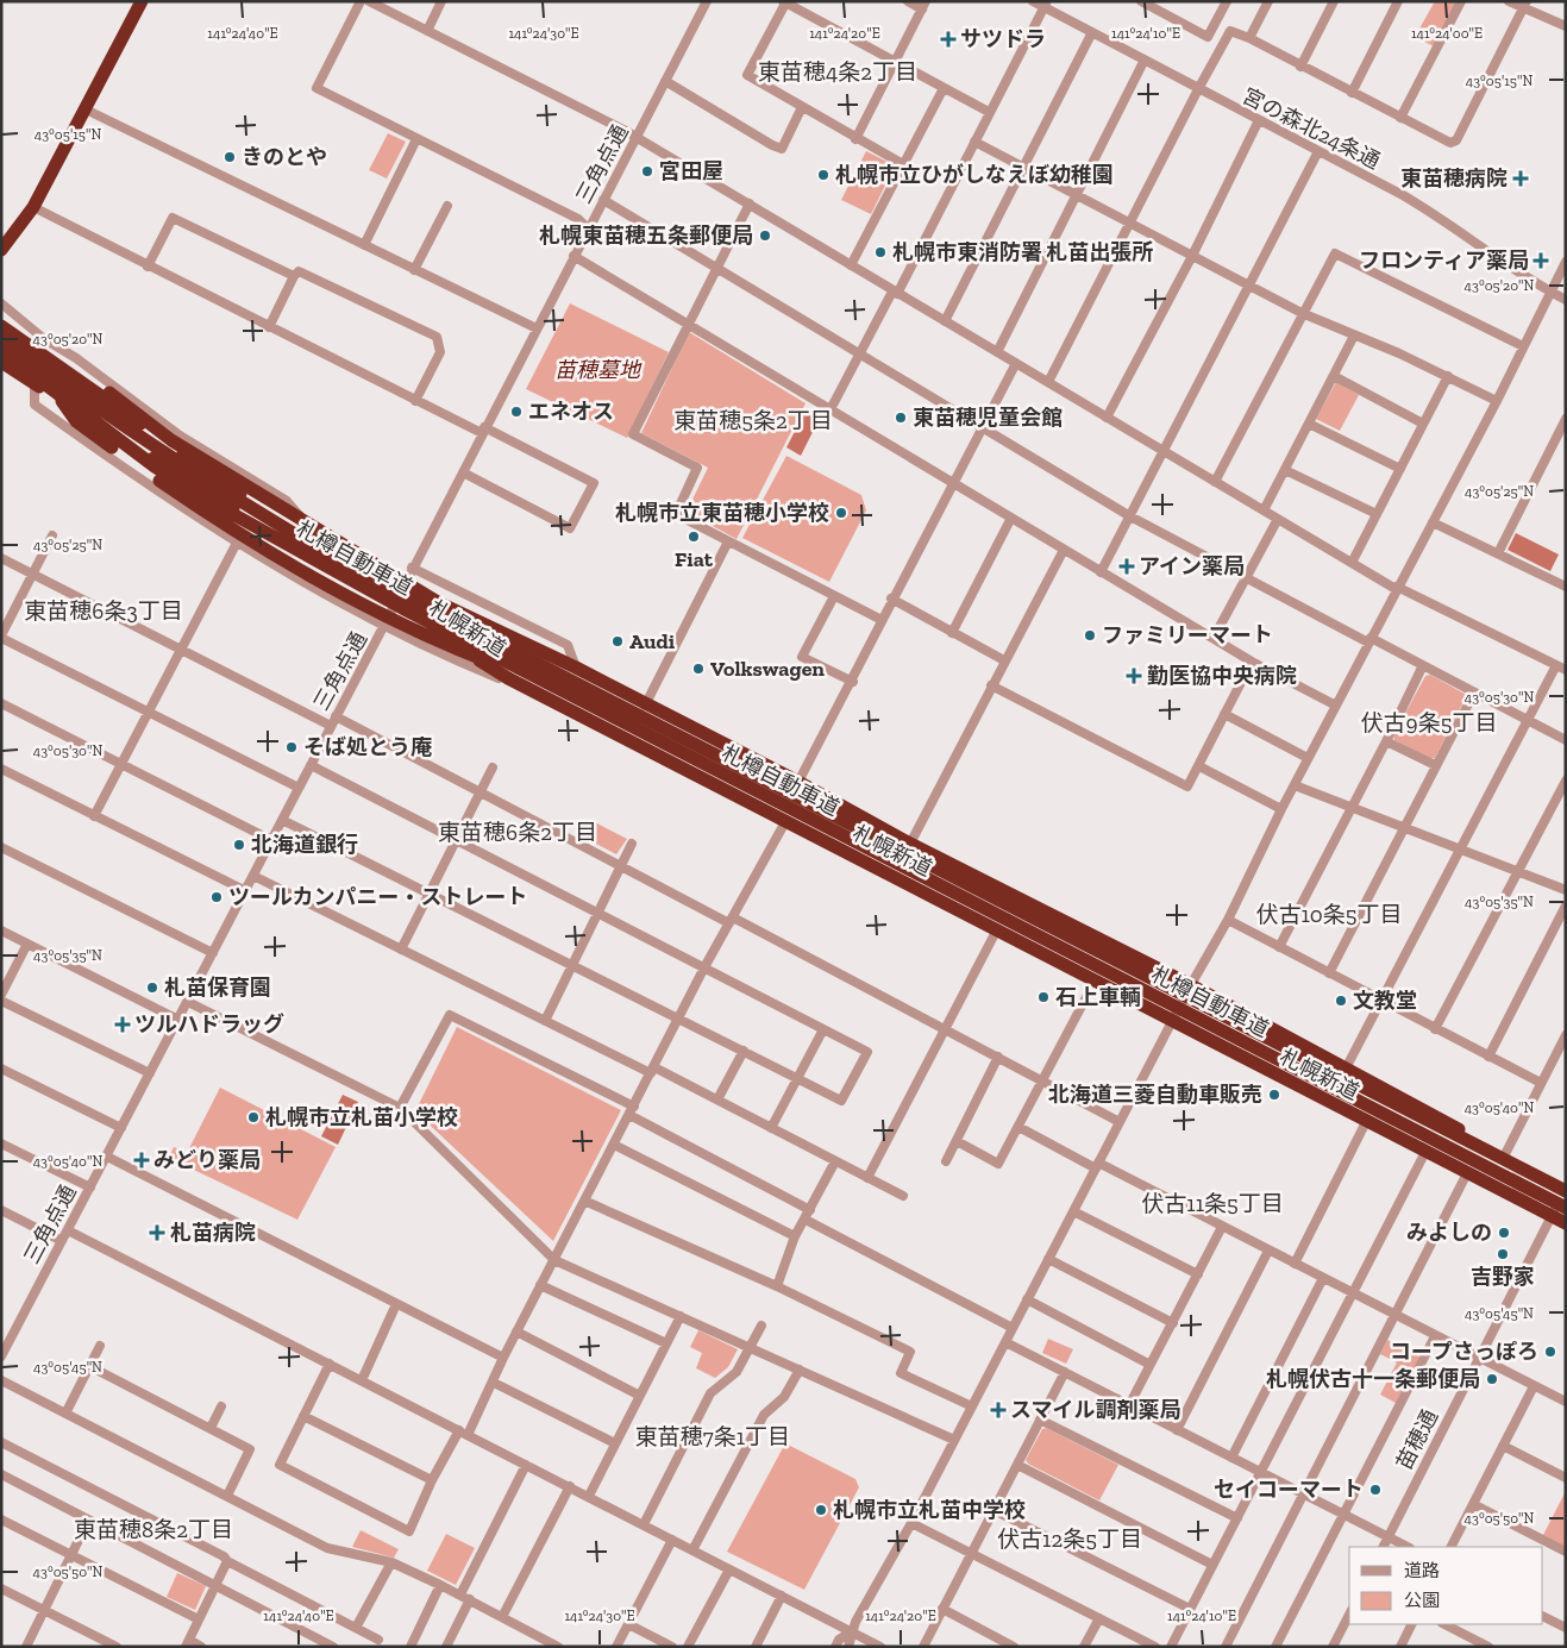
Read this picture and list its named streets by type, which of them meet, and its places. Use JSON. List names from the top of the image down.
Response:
{
  "streets": {
    "highway": ["札樽自動車道", "札幌新道"],
    "street": ["宮の森北24条通", "三角点通", "苗穂通"]
  },
  "crossings": [
    ["三角点通", "札幌新道"],
    ["札樽自動車道", "札幌新道"],
    ["札樽自動車道", "苗穂通"],
    ["札幌新道", "苗穂通"]
  ],
  "districts": [
    "東苗穂4条2丁目",
    "東苗穂5条2丁目",
    "東苗穂6条3丁目",
    "伏古9条5丁目",
    "東苗穂6条2丁目",
    "伏古10条5丁目",
    "伏古11条5丁目",
    "東苗穂7条1丁目",
    "東苗穂8条2丁目",
    "伏古12条5丁目"
  ],
  "parks": ["苗穂墓地"],
  "places": {
    "health": [
      "サツドラ",
      "東苗穂病院",
      "フロンティア薬局",
      "アイン薬局",
      "勤医協中央病院",
      "ツルハドラッグ",
      "みどり薬局",
      "札苗病院",
      "スマイル調剤薬局"
    ],
    "other": [
      "きのとや",
      "宮田屋",
      "札幌市立ひがしなえぼ幼稚園",
      "札幌東苗穂五条郵便局",
      "札幌市東消防署 札苗出張所",
      "エネオス",
      "東苗穂児童会館",
      "札幌市立東苗穂小学校",
      "Fiat",
      "ファミリーマート",
      "Audi",
      "Volkswagen",
      "そば処とう庵",
      "北海道銀行",
      "ツールカンパニー・ストレート",
      "札苗保育園",
      "石上車輌",
      "文教堂",
      "北海道三菱自動車販売",
      "札幌市立札苗小学校",
      "みよしの",
      "吉野家",
      "コープさっぽろ",
      "札幌伏古十一条郵便局",
      "セイコーマート",
      "札幌市立札苗中学校"
    ]
  },
  "legend": ["道路", "公園"],
  "coordinates": [
    "141°24'40\"E",
    "141°24'30\"E",
    "141°24'20\"E",
    "141°24'10\"E",
    "141°24'00\"E",
    "43°05'15\"N",
    "43°05'20\"N",
    "43°05'25\"N",
    "43°05'30\"N",
    "43°05'35\"N",
    "43°05'40\"N",
    "43°05'45\"N",
    "43°05'50\"N"
  ]
}
